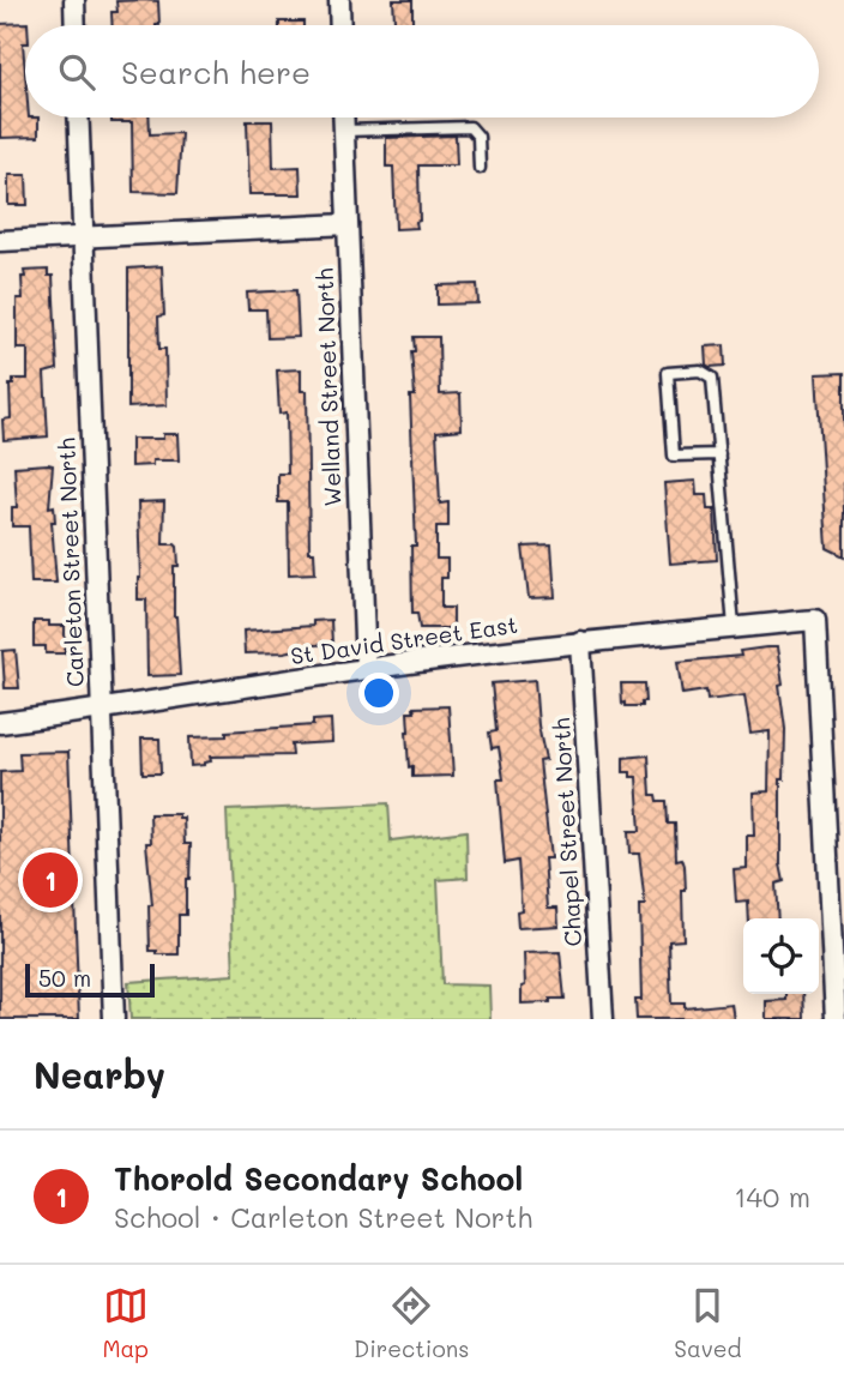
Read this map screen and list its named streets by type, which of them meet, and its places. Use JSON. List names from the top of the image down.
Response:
{
  "streets": {
    "street": [
      "Welland Street North",
      "Carleton Street North",
      "St David Street East",
      "Chapel Street North"
    ]
  },
  "crossings": [
    ["Welland Street North", "St David Street East"],
    ["Carleton Street North", "St David Street East"],
    ["St David Street East", "Chapel Street North"]
  ],
  "scale_bar": "50 m",
  "page": {
    "search": "Search here",
    "pins": "1",
    "scale": "50 m",
    "heading": "Nearby",
    "list": [
      {
        "mark": "1",
        "name": "Thorold Secondary School",
        "note": "School · Carleton Street North",
        "value": "140 m"
      }
    ],
    "nav": ["Map", "Directions", "Saved"]
  }
}
